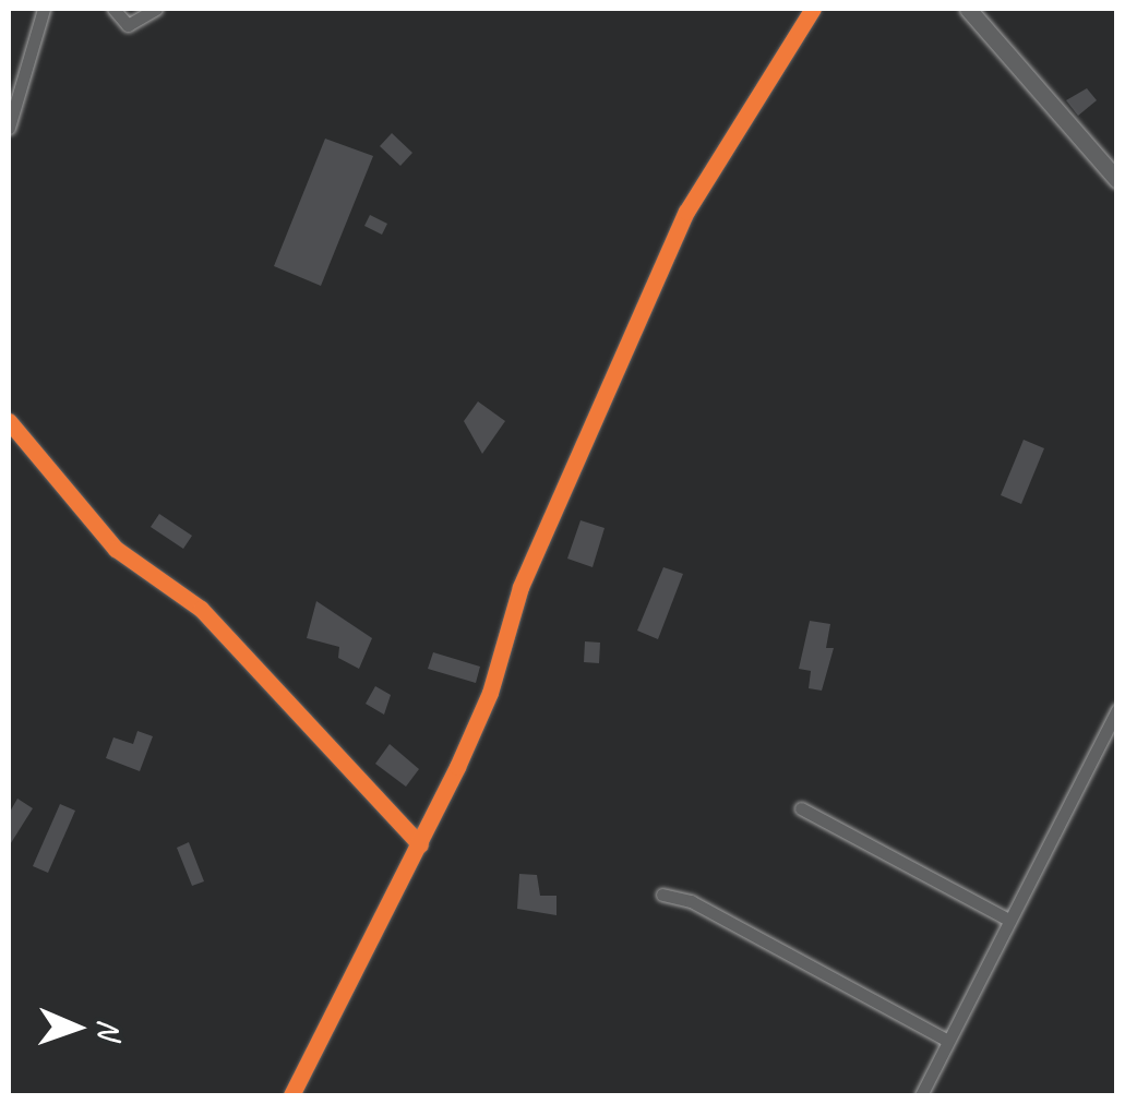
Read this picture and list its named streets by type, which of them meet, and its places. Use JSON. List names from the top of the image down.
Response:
{
  "north": "right"
}
